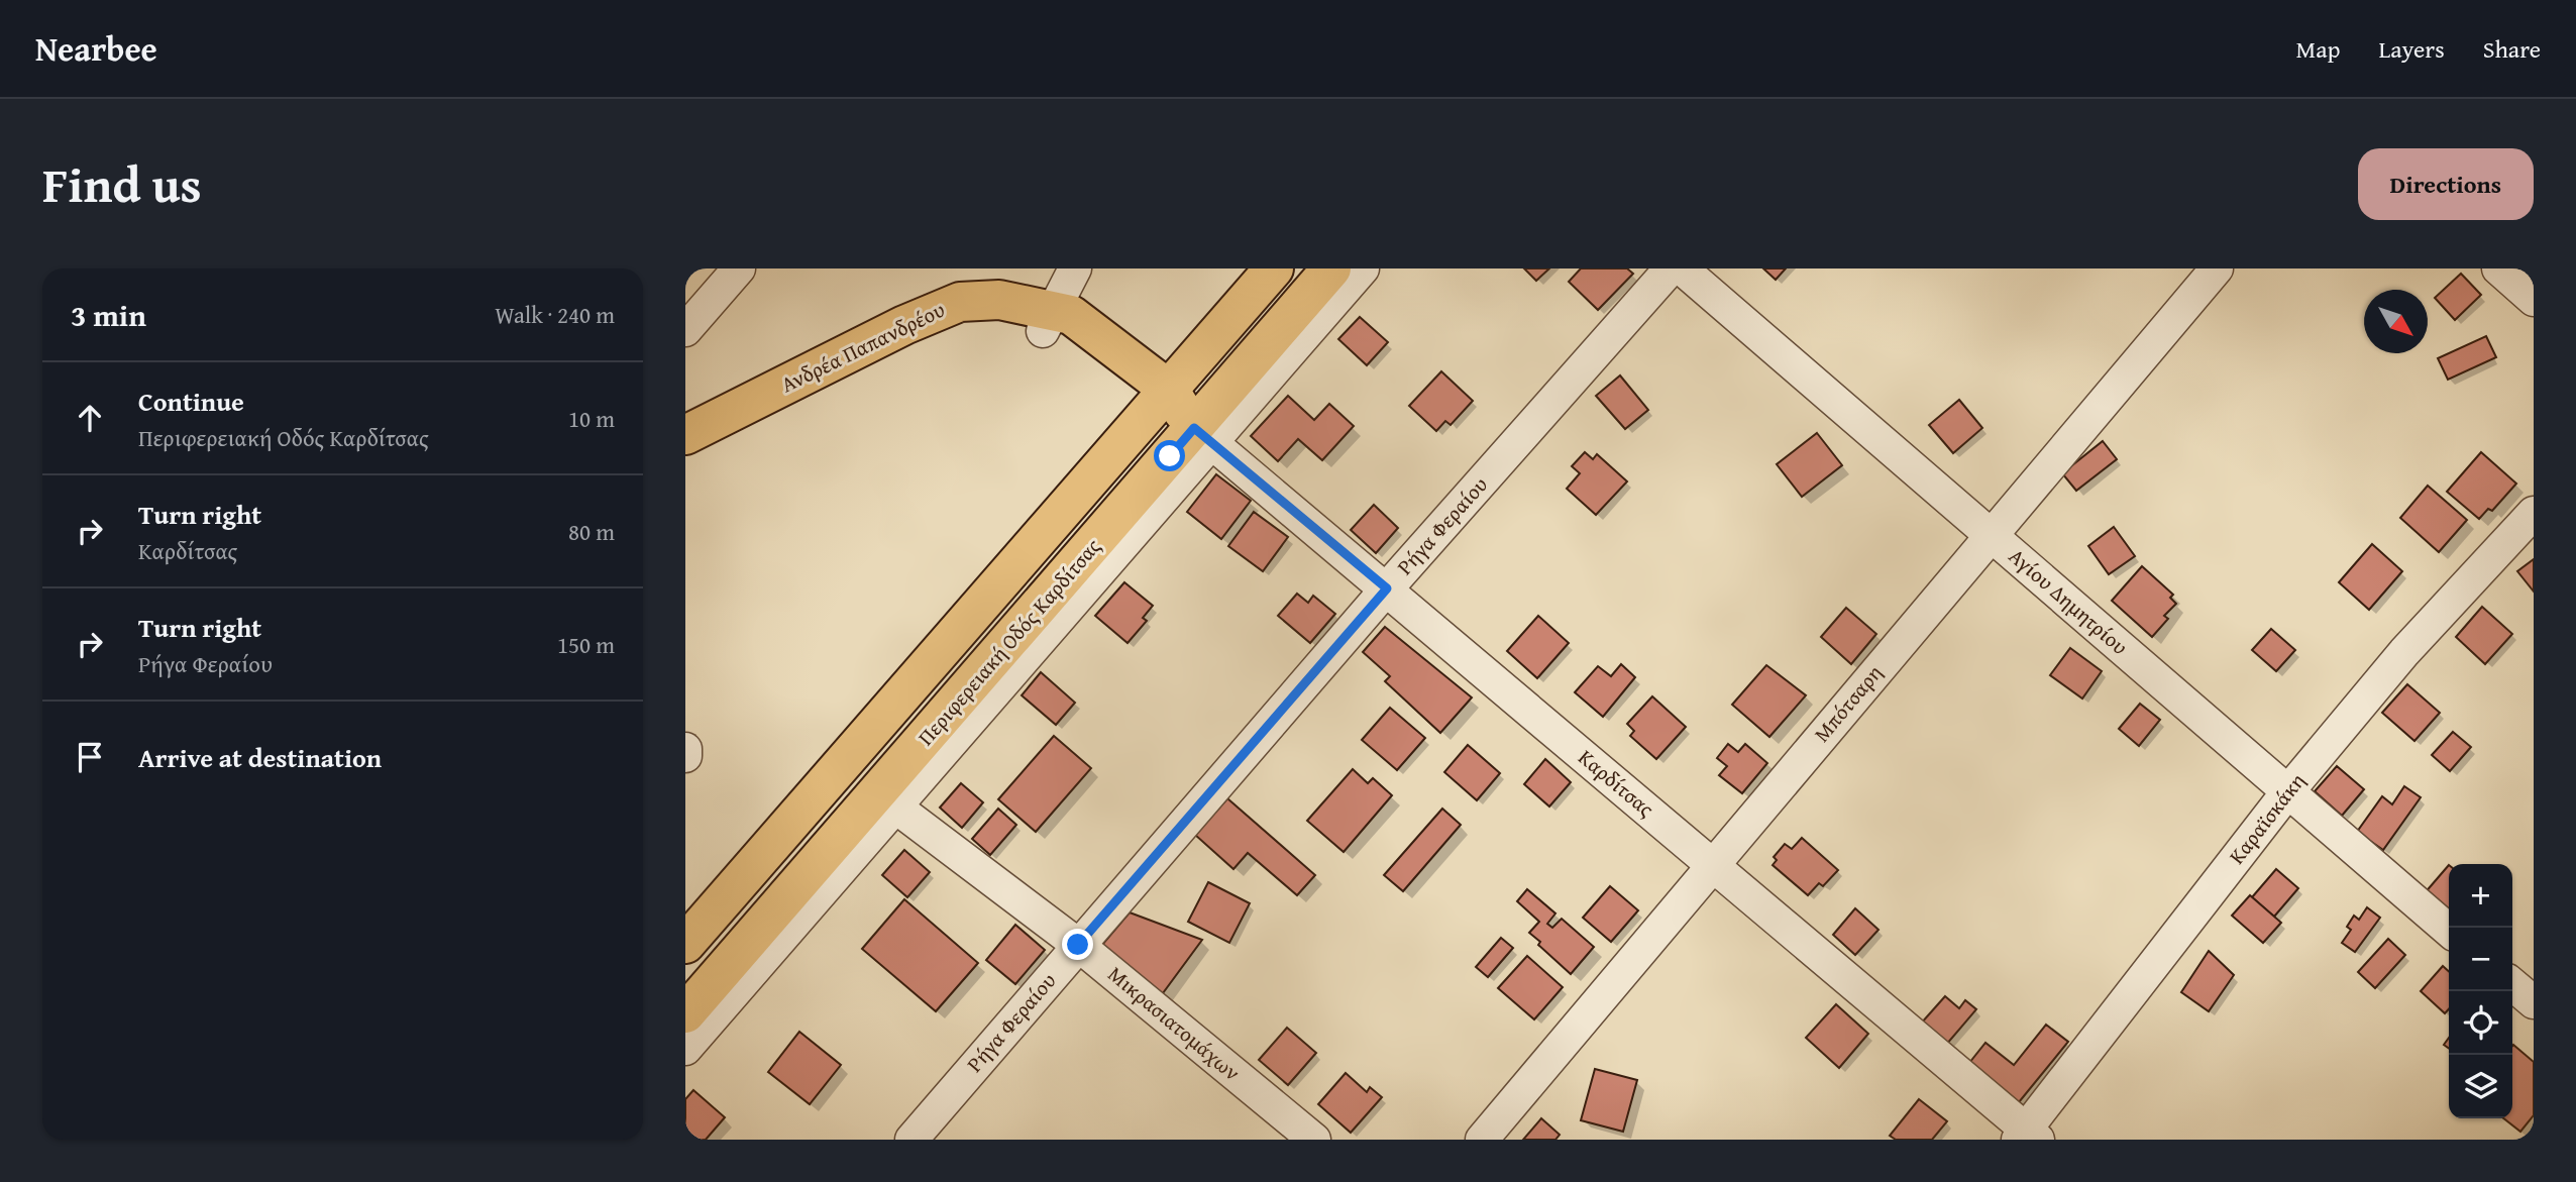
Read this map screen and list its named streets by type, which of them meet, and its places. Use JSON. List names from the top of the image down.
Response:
{
  "streets": {
    "main road": ["Ανδρέα Παπανδρέου", "Περιφερειακή Οδός Καρδίτσας"],
    "street": [
      "Ρήγα Φεραίου",
      "Αγίου Δημητρίου",
      "Μπότσαρη",
      "Καρδίτσας",
      "Καραϊσκάκη",
      "Μικρασιατομάχων"
    ]
  },
  "crossings": [
    ["Ανδρέα Παπανδρέου", "Περιφερειακή Οδός Καρδίτσας"],
    ["Ανδρέα Παπανδρέου", "Καρδίτσας"],
    ["Ρήγα Φεραίου", "Καρδίτσας"],
    ["Ρήγα Φεραίου", "Μικρασιατομάχων"],
    ["Αγίου Δημητρίου", "Μπότσαρη"],
    ["Αγίου Δημητρίου", "Καραϊσκάκη"],
    ["Περιφερειακή Οδός Καρδίτσας", "Καρδίτσας"],
    ["Μπότσαρη", "Καρδίτσας"],
    ["Καρδίτσας", "Καραϊσκάκη"]
  ],
  "north": "bottom right",
  "page": {
    "header": "Nearbee",
    "nav": ["Map", "Layers", "Share"],
    "title": "Find us",
    "buttons": "Directions",
    "heading": ["3 min", "Walk · 240 m"],
    "list": [
      ["Continue", "Περιφερειακή Οδός Καρδίτσας", "10 m"],
      ["Turn right", "Καρδίτσας", "80 m"],
      ["Turn right", "Ρήγα Φεραίου", "150 m"],
      "Arrive at destination"
    ],
    "map_buttons": ["+", "−"]
  }
}
